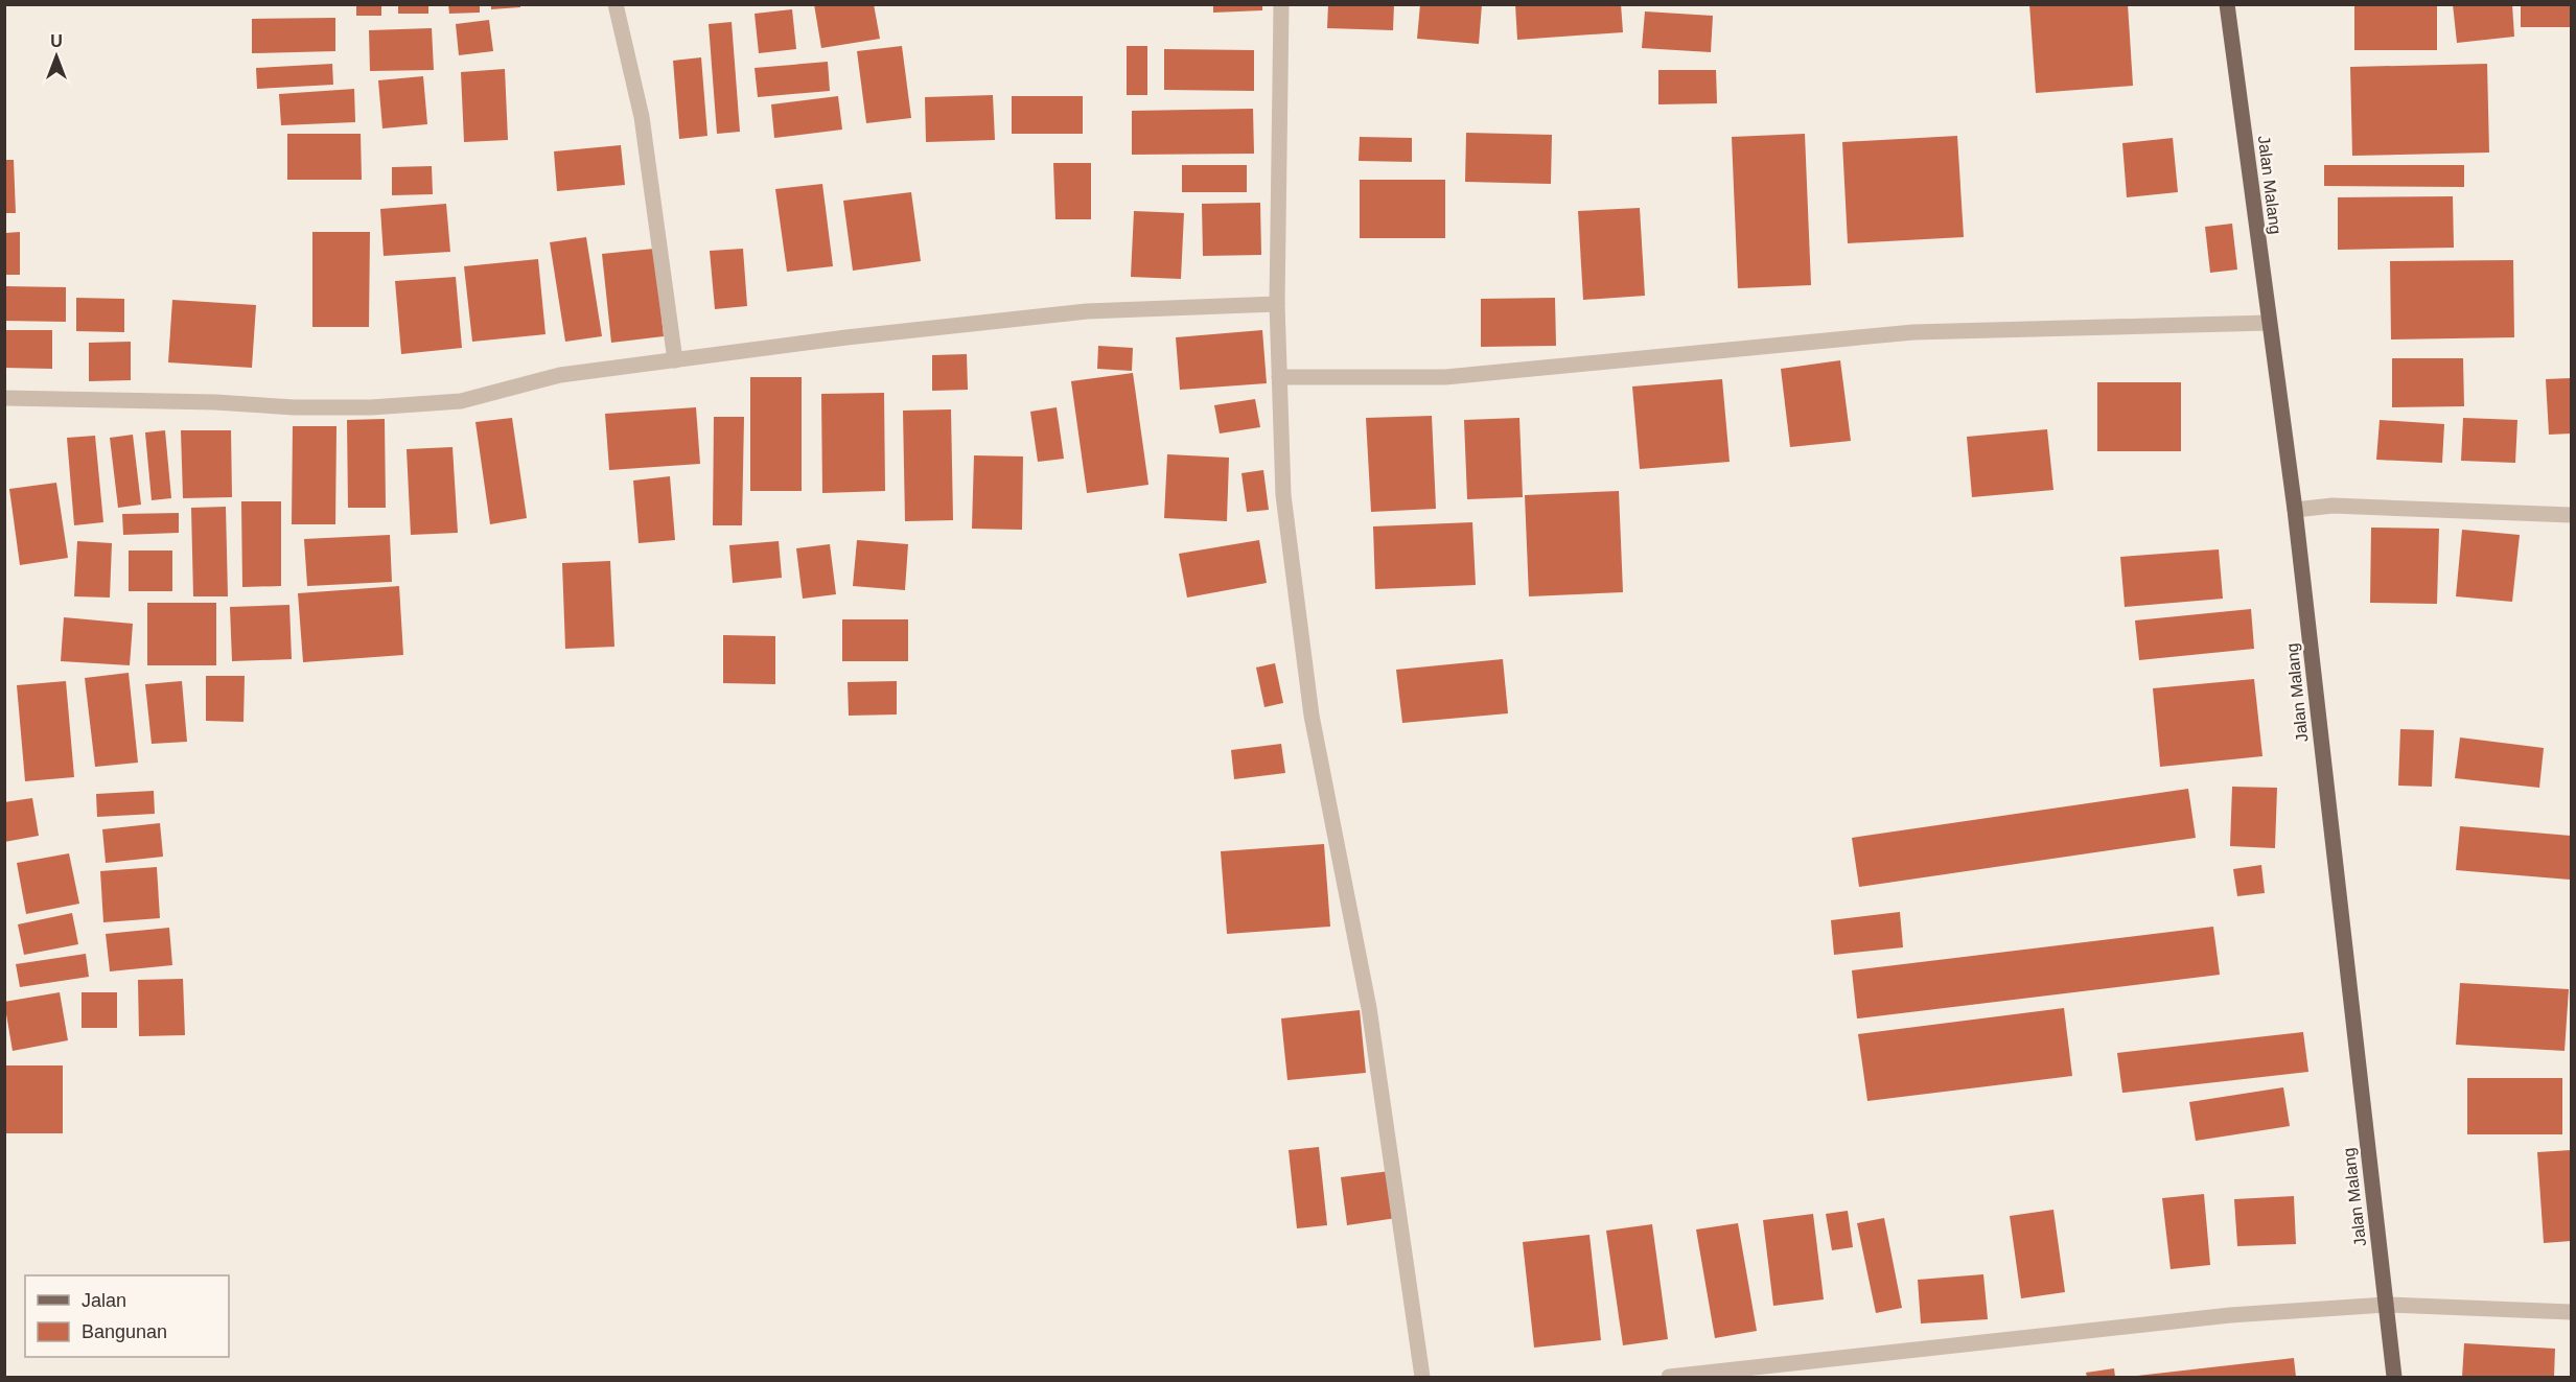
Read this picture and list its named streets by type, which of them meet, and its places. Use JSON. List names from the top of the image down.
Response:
{
  "streets": {
    "main road": ["Jalan Malang"]
  },
  "legend": ["Jalan", "Bangunan"],
  "north": "top"
}
